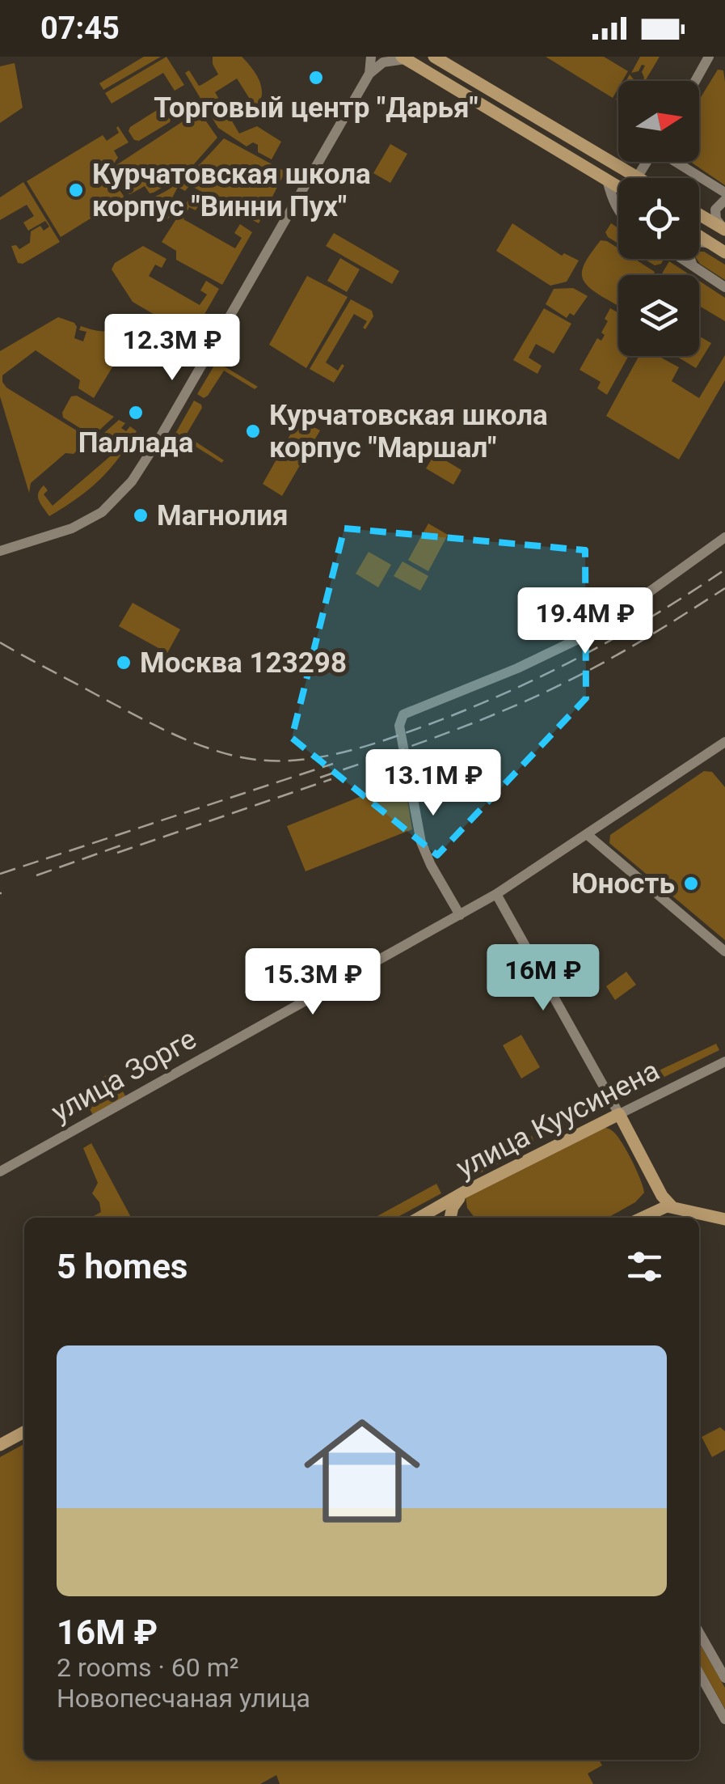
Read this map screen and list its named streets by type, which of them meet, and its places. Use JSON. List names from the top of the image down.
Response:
{
  "streets": {
    "main road": ["улица Куусинена"],
    "street": ["улица Зорге"]
  },
  "places": [
    "Торговый центр \"Дарья\"",
    "Курчатовская школа корпус \"Винни Пух\"",
    "Паллада",
    "Курчатовская школа корпус \"Маршал\"",
    "Магнолия",
    "Москва 123298",
    "Юность"
  ],
  "north": "right",
  "page": {
    "status": "07:45",
    "price": [
      "12.3M ₽",
      "19.4M ₽",
      "13.1M ₽",
      "16M ₽",
      "15.3M ₽"
    ],
    "heading": "5 homes",
    "list": [
      {
        "name": "16M ₽",
        "note": "2 rooms · 60 m² · Новопесчаная улица"
      }
    ]
  }
}
